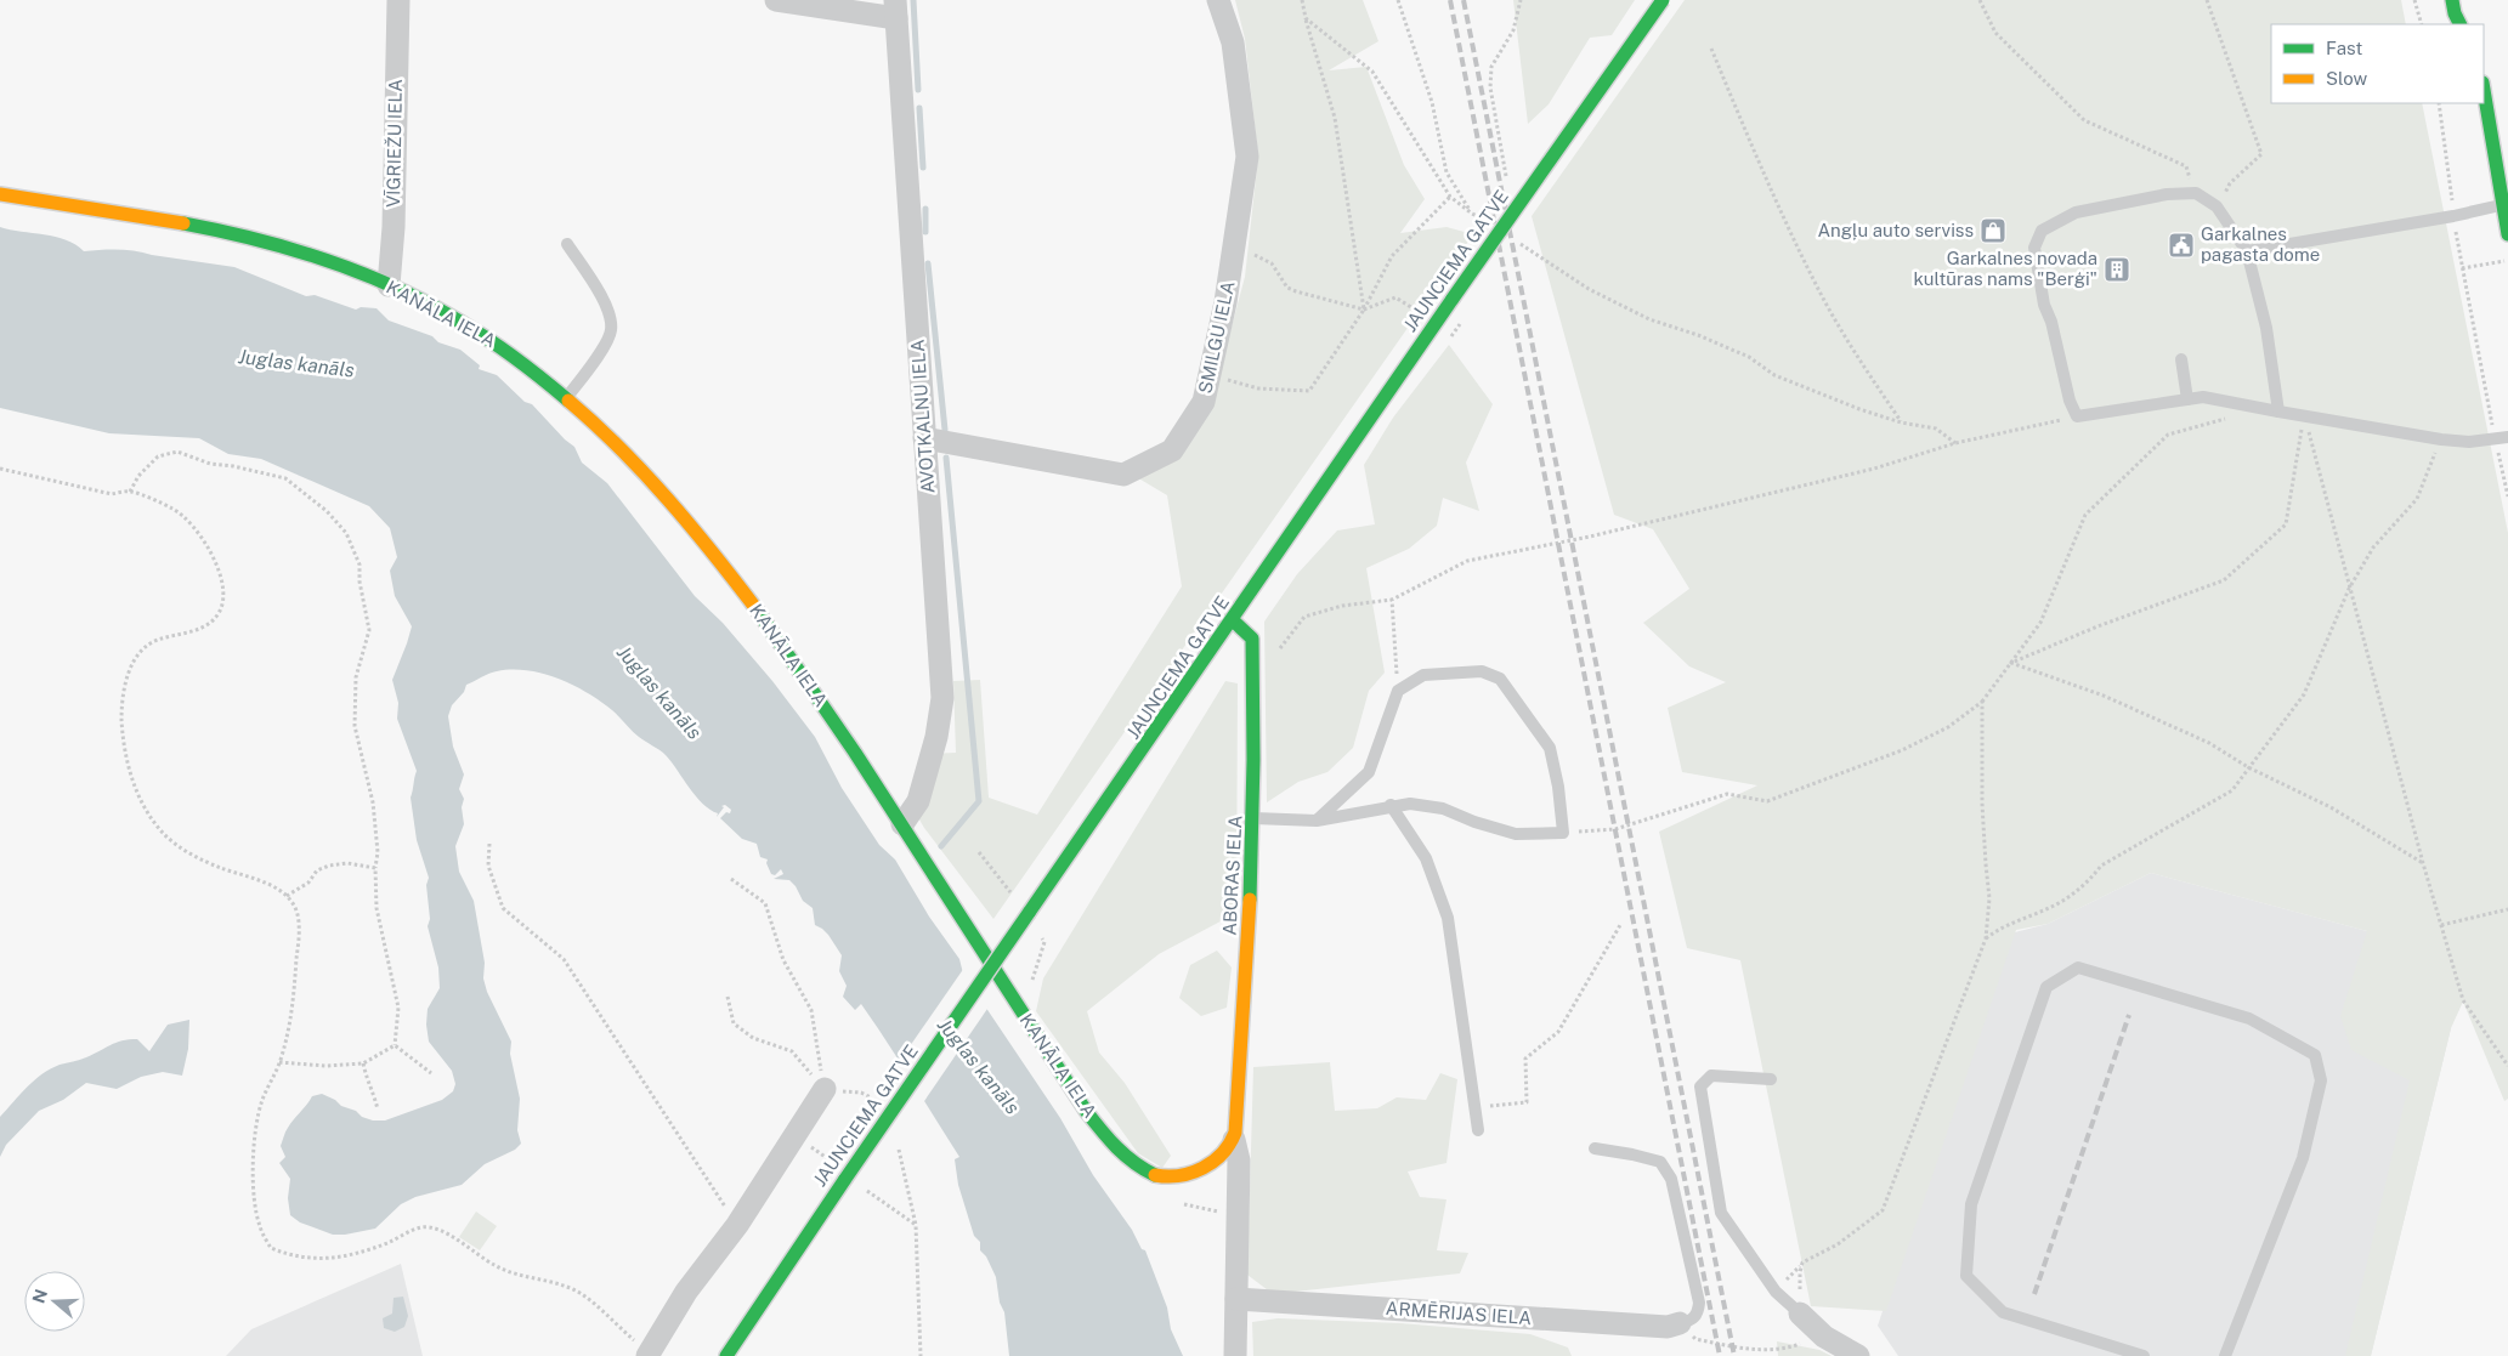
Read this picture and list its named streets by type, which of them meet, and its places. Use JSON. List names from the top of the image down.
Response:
{
  "streets": {
    "main road": ["JAUNCIEMA GATVE", "KANĀLA IELA", "ABORAS IELA"],
    "street": [
      "VĪGRIEŽU IELA",
      "SMILGU IELA",
      "AVOTKALNU IELA",
      "ARMĒRIJAS IELA"
    ]
  },
  "crossings": [
    ["VĪGRIEŽU IELA", "KANĀLA IELA"],
    ["JAUNCIEMA GATVE", "ABORAS IELA"],
    ["KANĀLA IELA", "AVOTKALNU IELA"],
    ["KANĀLA IELA", "ABORAS IELA"],
    ["SMILGU IELA", "AVOTKALNU IELA"]
  ],
  "water": ["Juglas kanāls"],
  "places": {
    "shop": ["Angļu auto serviss"],
    "public building": ["Garkalnes pagasta dome"],
    "building": ["Garkalnes novada kultūras nams \"Berģi\""]
  },
  "legend": ["Fast", "Slow"],
  "north": "left"
}
